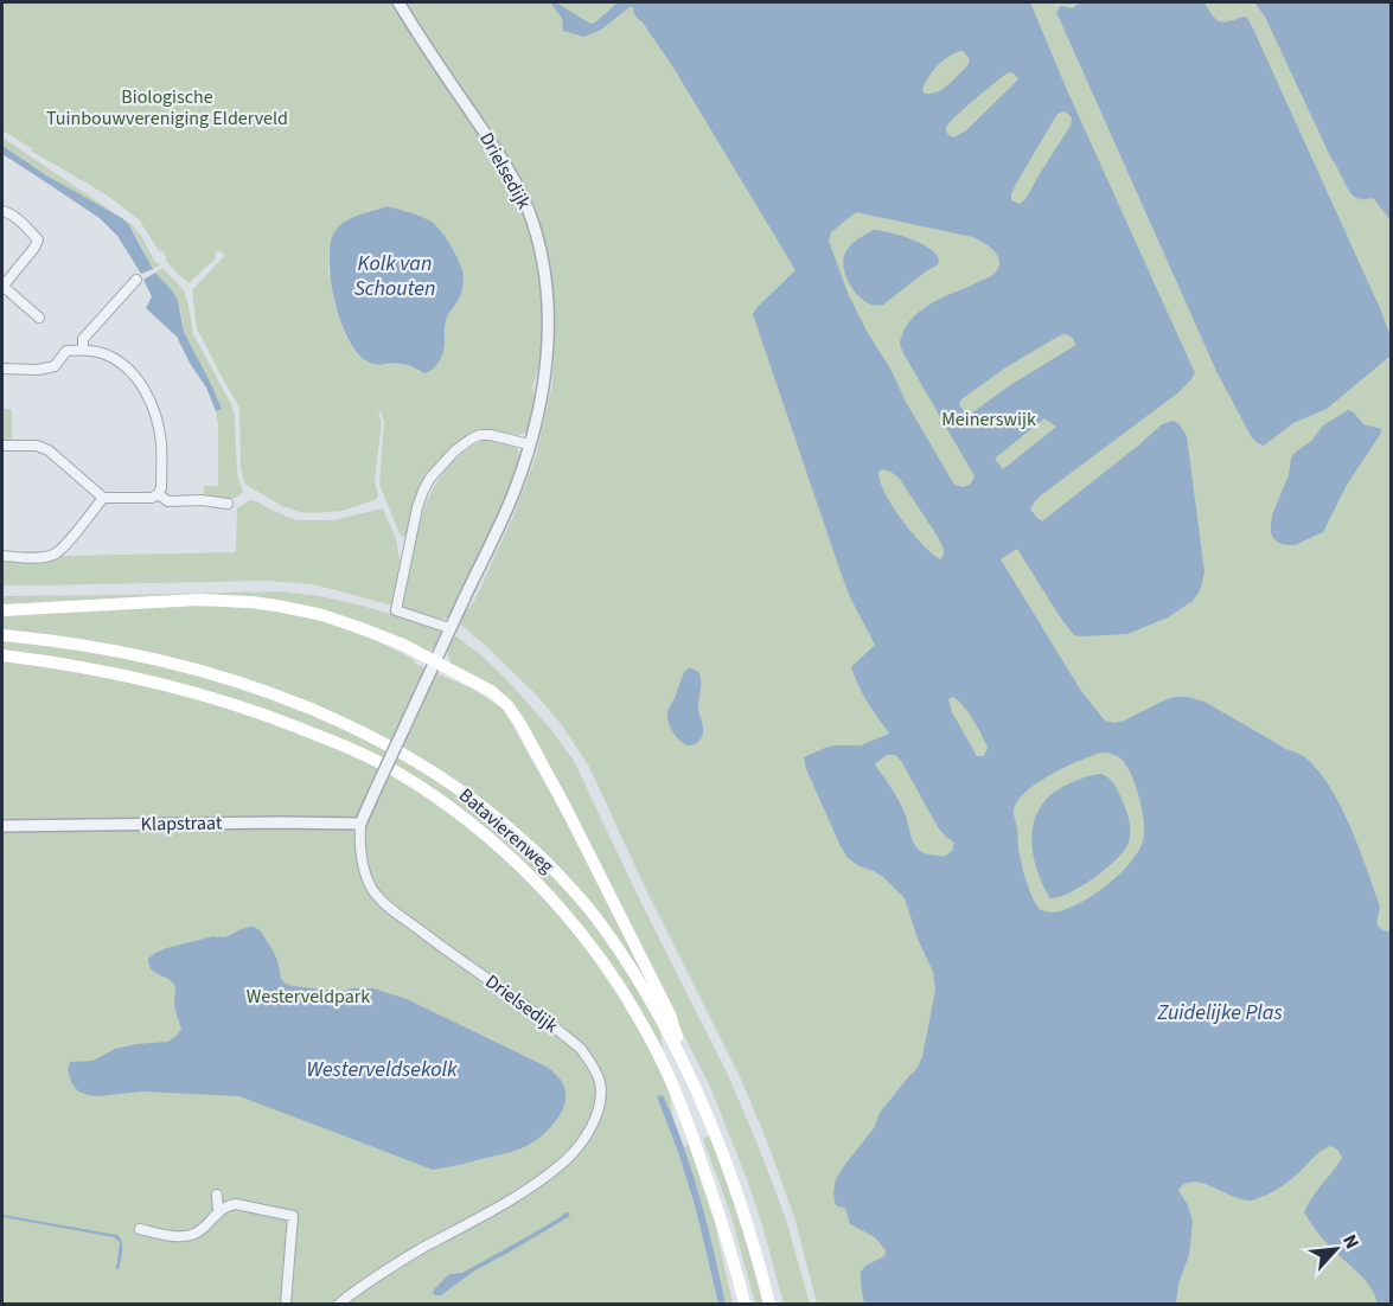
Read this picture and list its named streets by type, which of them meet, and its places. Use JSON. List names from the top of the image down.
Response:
{
  "streets": {
    "main road": ["Batavierenweg"],
    "street": ["Drielsedijk", "Klapstraat"]
  },
  "crossings": [
    ["Drielsedijk", "Klapstraat"]
  ],
  "water": ["Kolk van Schouten", "Zuidelijke Plas", "Westerveldsekolk"],
  "parks": ["Biologische Tuinbouwvereniging Elderveld", "Meinerswijk", "Westerveldpark"],
  "north": "top right"
}
